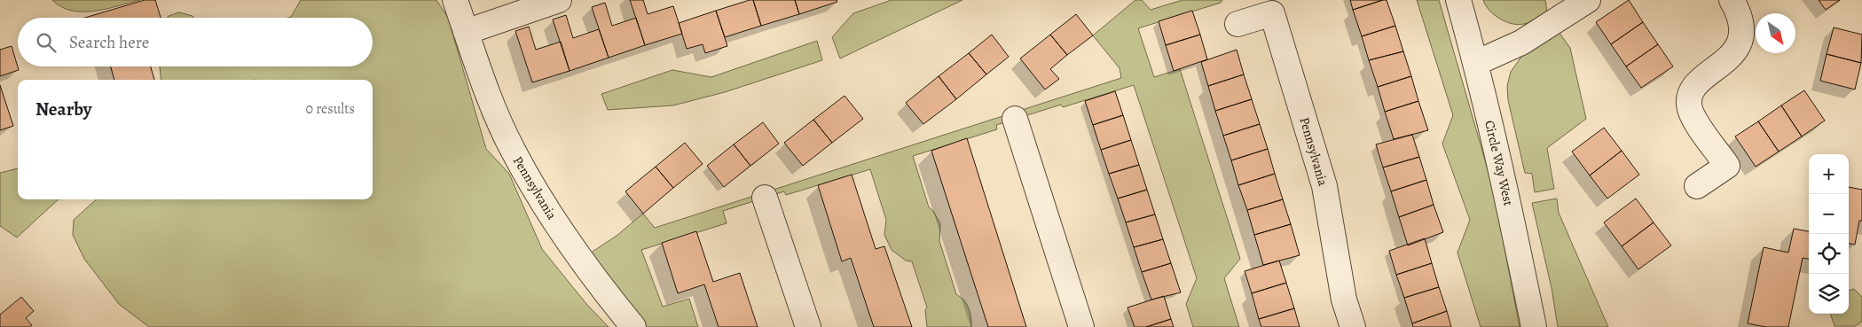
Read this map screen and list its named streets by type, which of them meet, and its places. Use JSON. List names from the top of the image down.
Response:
{
  "streets": {
    "street": ["Pennsylvania", "Circle Way West"]
  },
  "north": "bottom right",
  "page": {
    "search": "Search here",
    "heading": ["Nearby", "0 results"],
    "map_buttons": ["+", "−"]
  }
}
